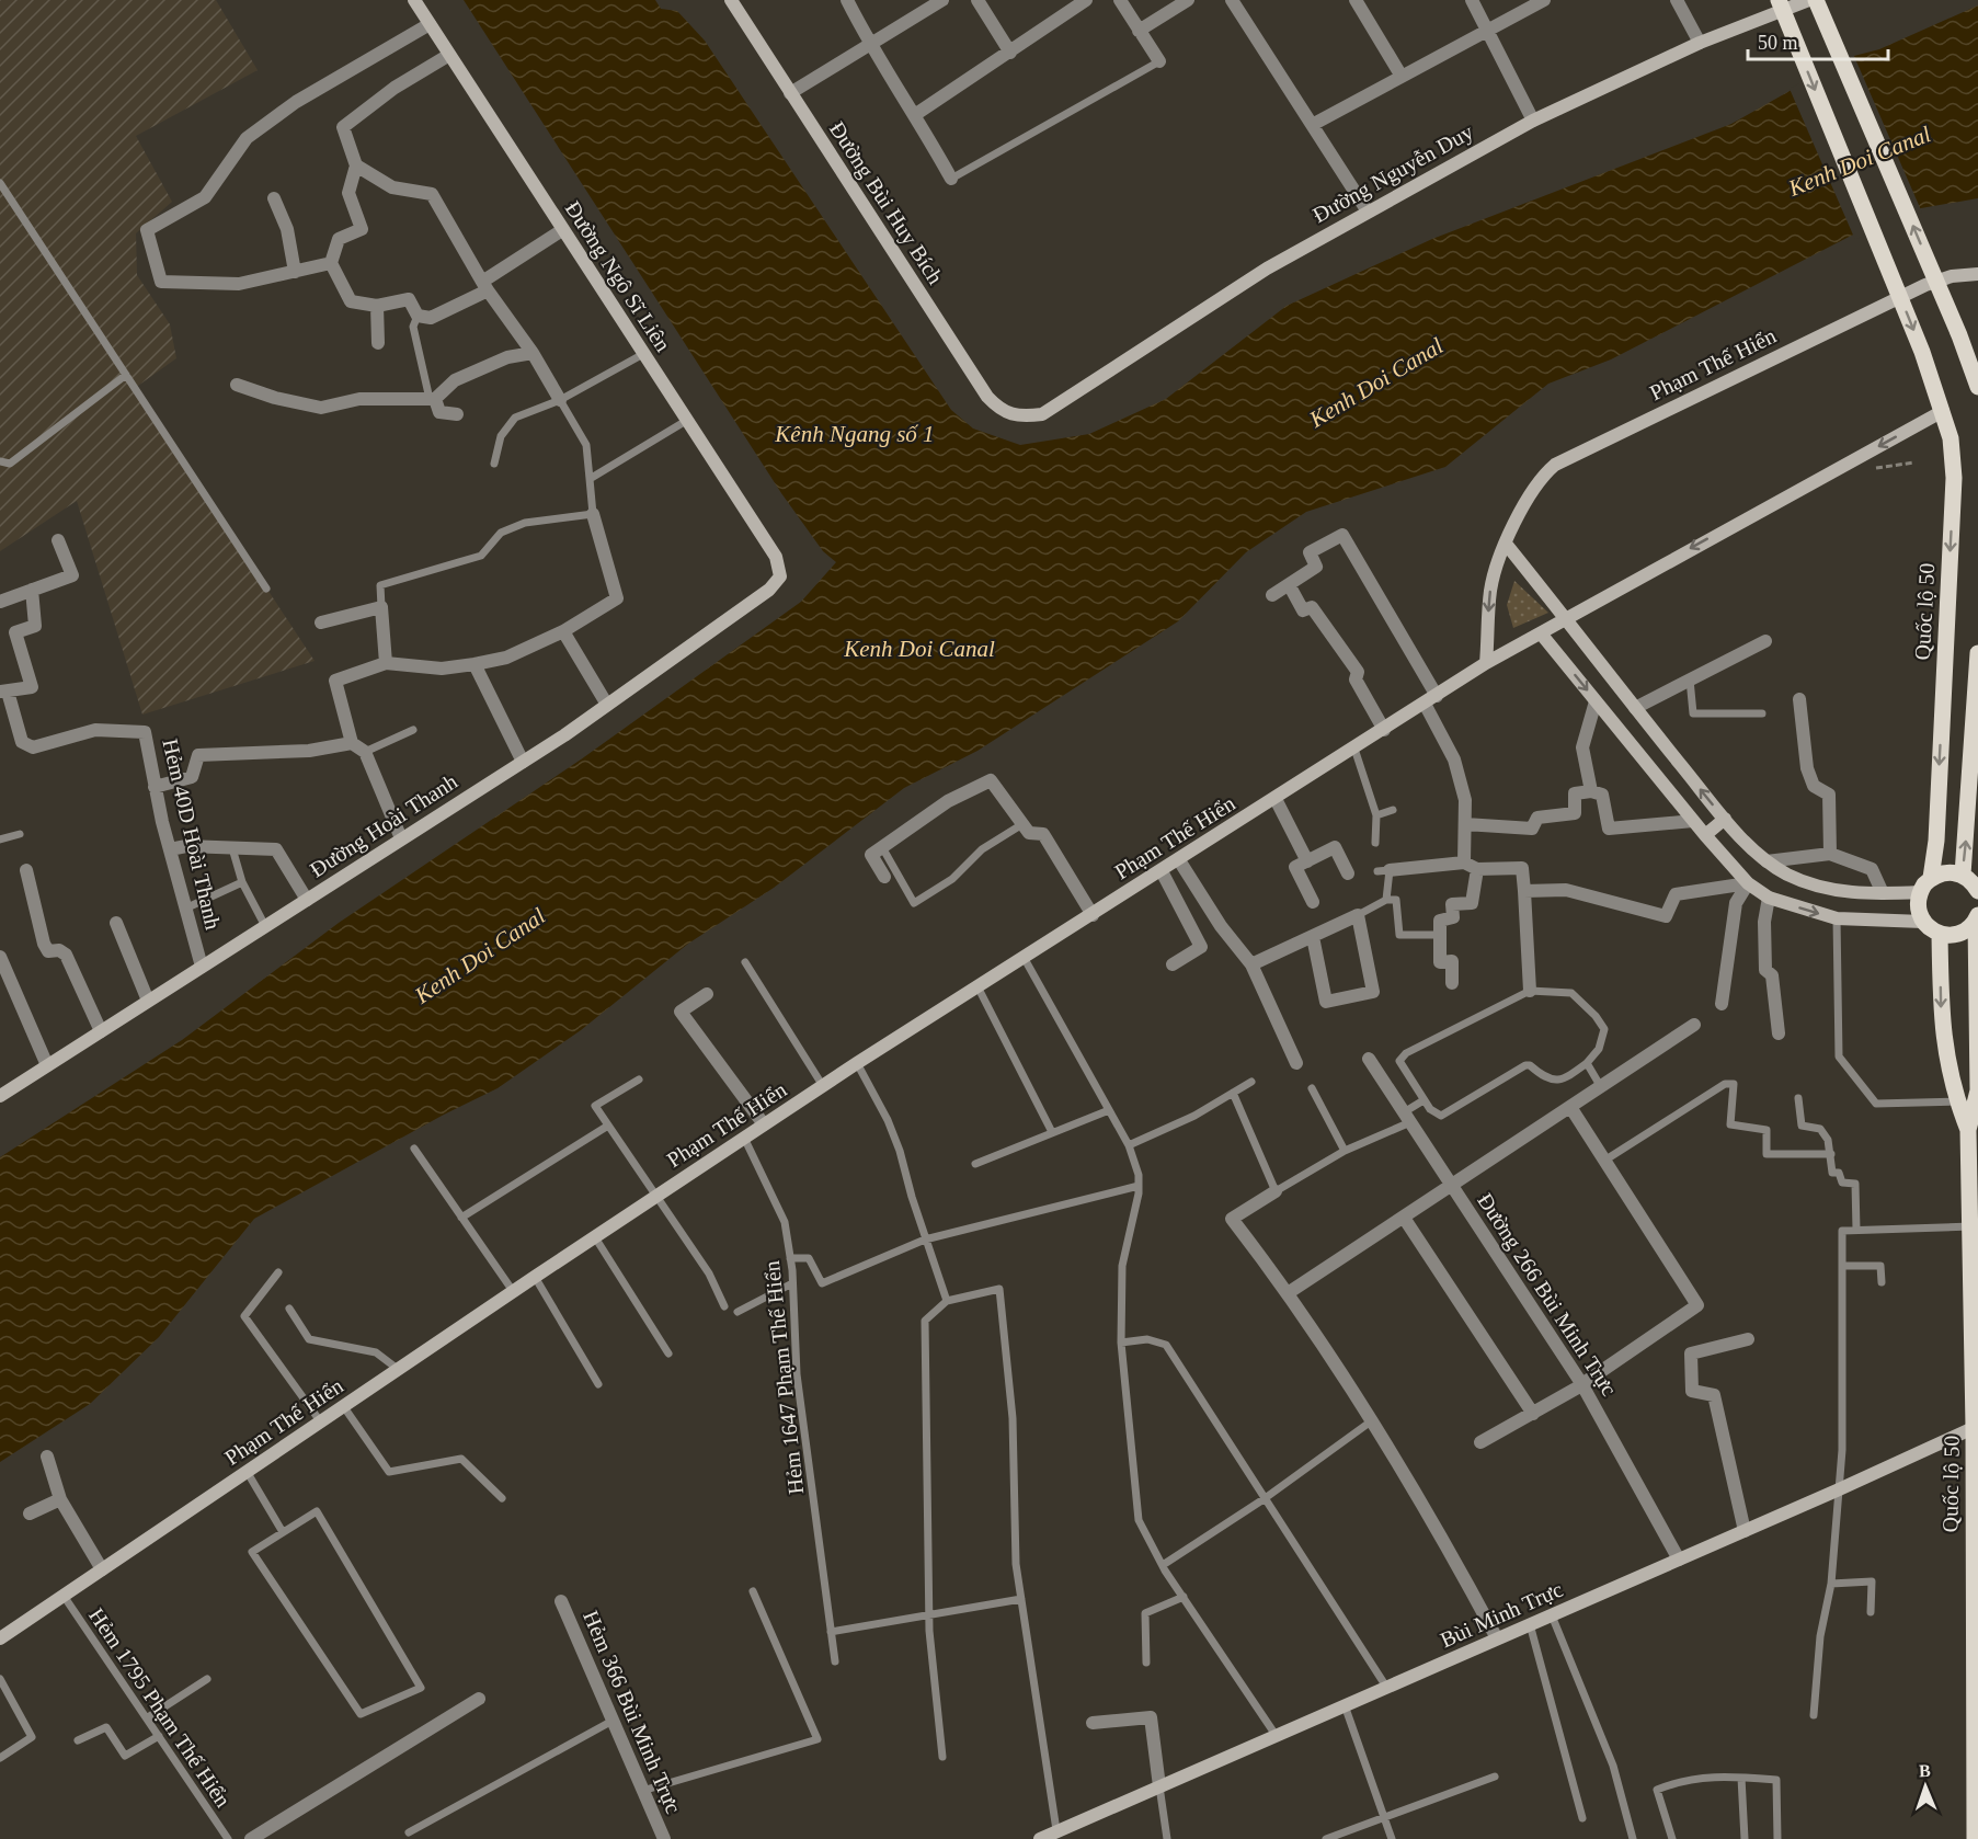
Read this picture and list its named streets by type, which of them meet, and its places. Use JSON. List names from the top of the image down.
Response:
{
  "streets": {
    "main road": [
      "Đường Nguyễn Duy",
      "Đường Bùi Huy Bích",
      "Đường Ngô Sĩ Liên",
      "Phạm Thế Hiển",
      "Quốc lộ 50",
      "Đường Hoài Thanh",
      "Bùi Minh Trực"
    ],
    "street": ["Hẻm 40D Hoài Thanh", "Đường 266 Bùi Minh Trực", "Hẻm 366 Bùi Minh Trực"],
    "lane": ["Hẻm 1647 Phạm Thế Hiển", "Hẻm 1795 Phạm Thế Hiển"]
  },
  "crossings": [
    ["Đường Nguyễn Duy", "Đường Bùi Huy Bích"],
    ["Đường Ngô Sĩ Liên", "Đường Hoài Thanh"],
    ["Phạm Thế Hiển", "Quốc lộ 50"],
    ["Phạm Thế Hiển", "Hẻm 1647 Phạm Thế Hiển"],
    ["Phạm Thế Hiển", "Hẻm 1795 Phạm Thế Hiển"],
    ["Quốc lộ 50", "Bùi Minh Trực"],
    ["Đường Hoài Thanh", "Hẻm 40D Hoài Thanh"],
    ["Đường 266 Bùi Minh Trực", "Bùi Minh Trực"]
  ],
  "water": ["Kenh Doi Canal", "Kênh Ngang số 1"],
  "scale_bar": "50 m",
  "north": "top"
}
